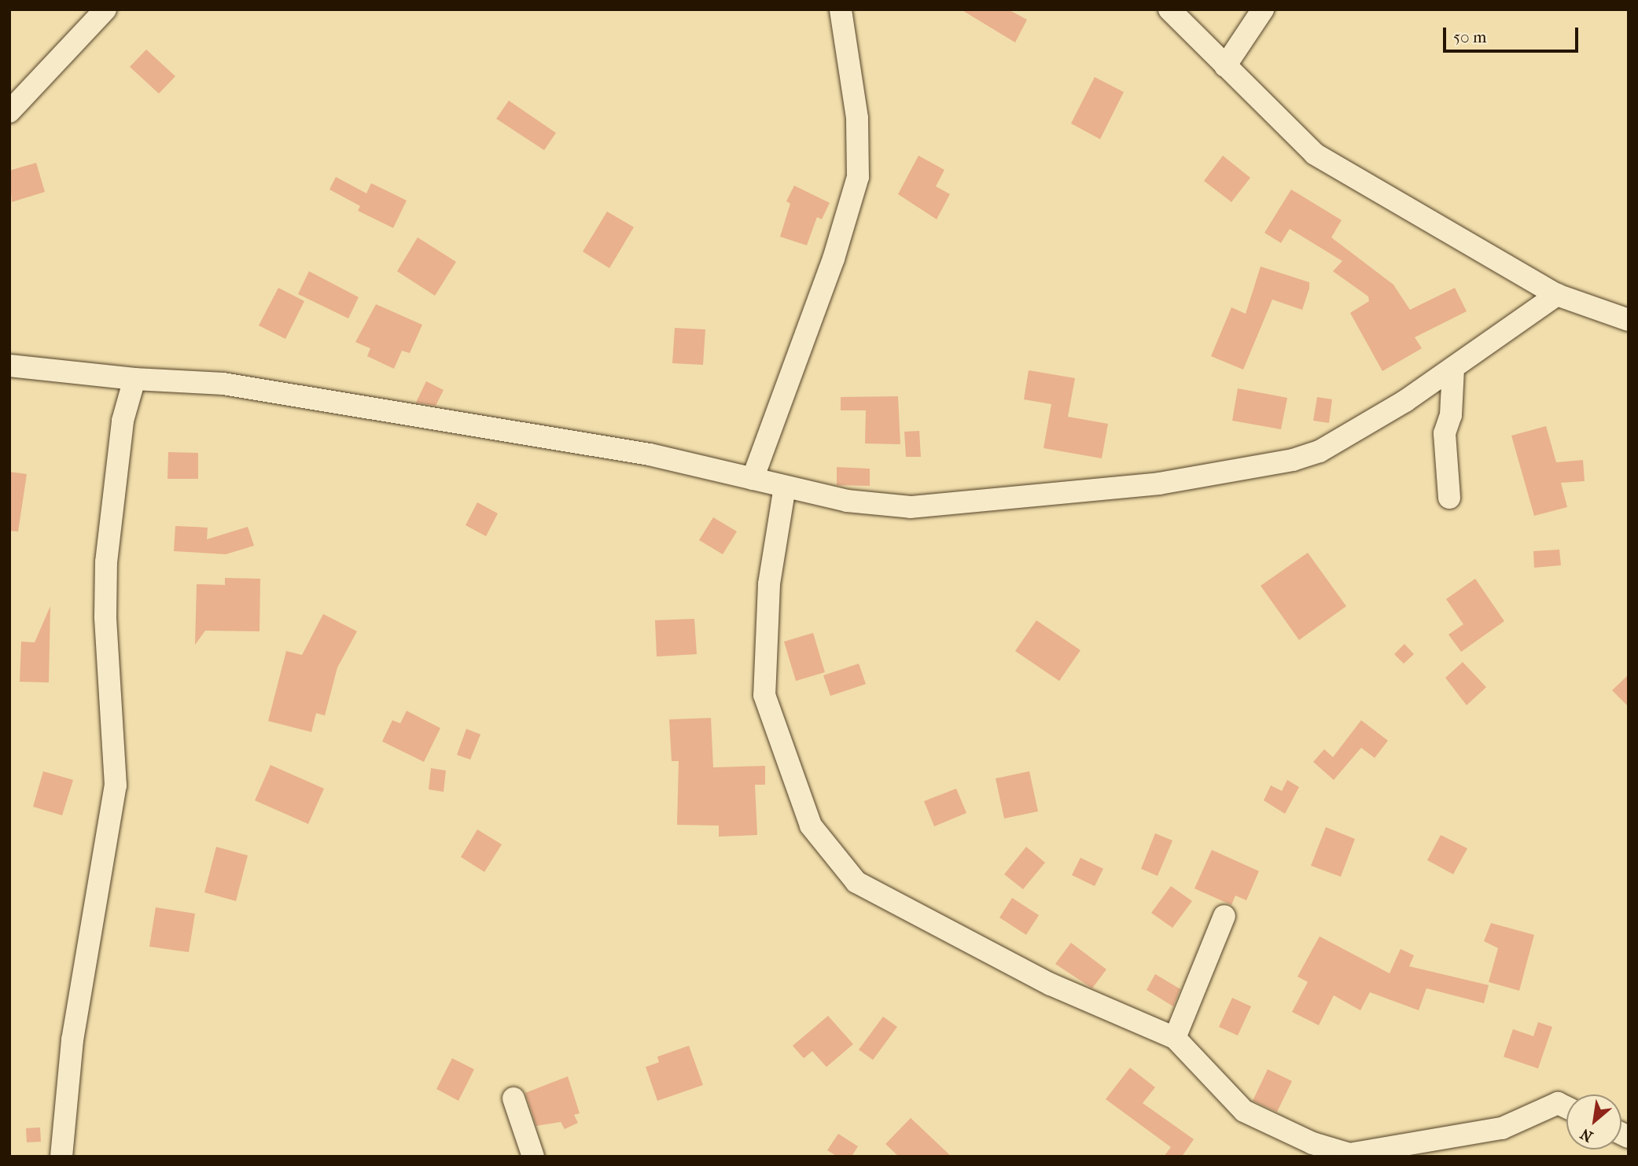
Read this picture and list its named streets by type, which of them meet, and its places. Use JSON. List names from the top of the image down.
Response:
{
  "scale_bar": "50 m",
  "north": "bottom left"
}
